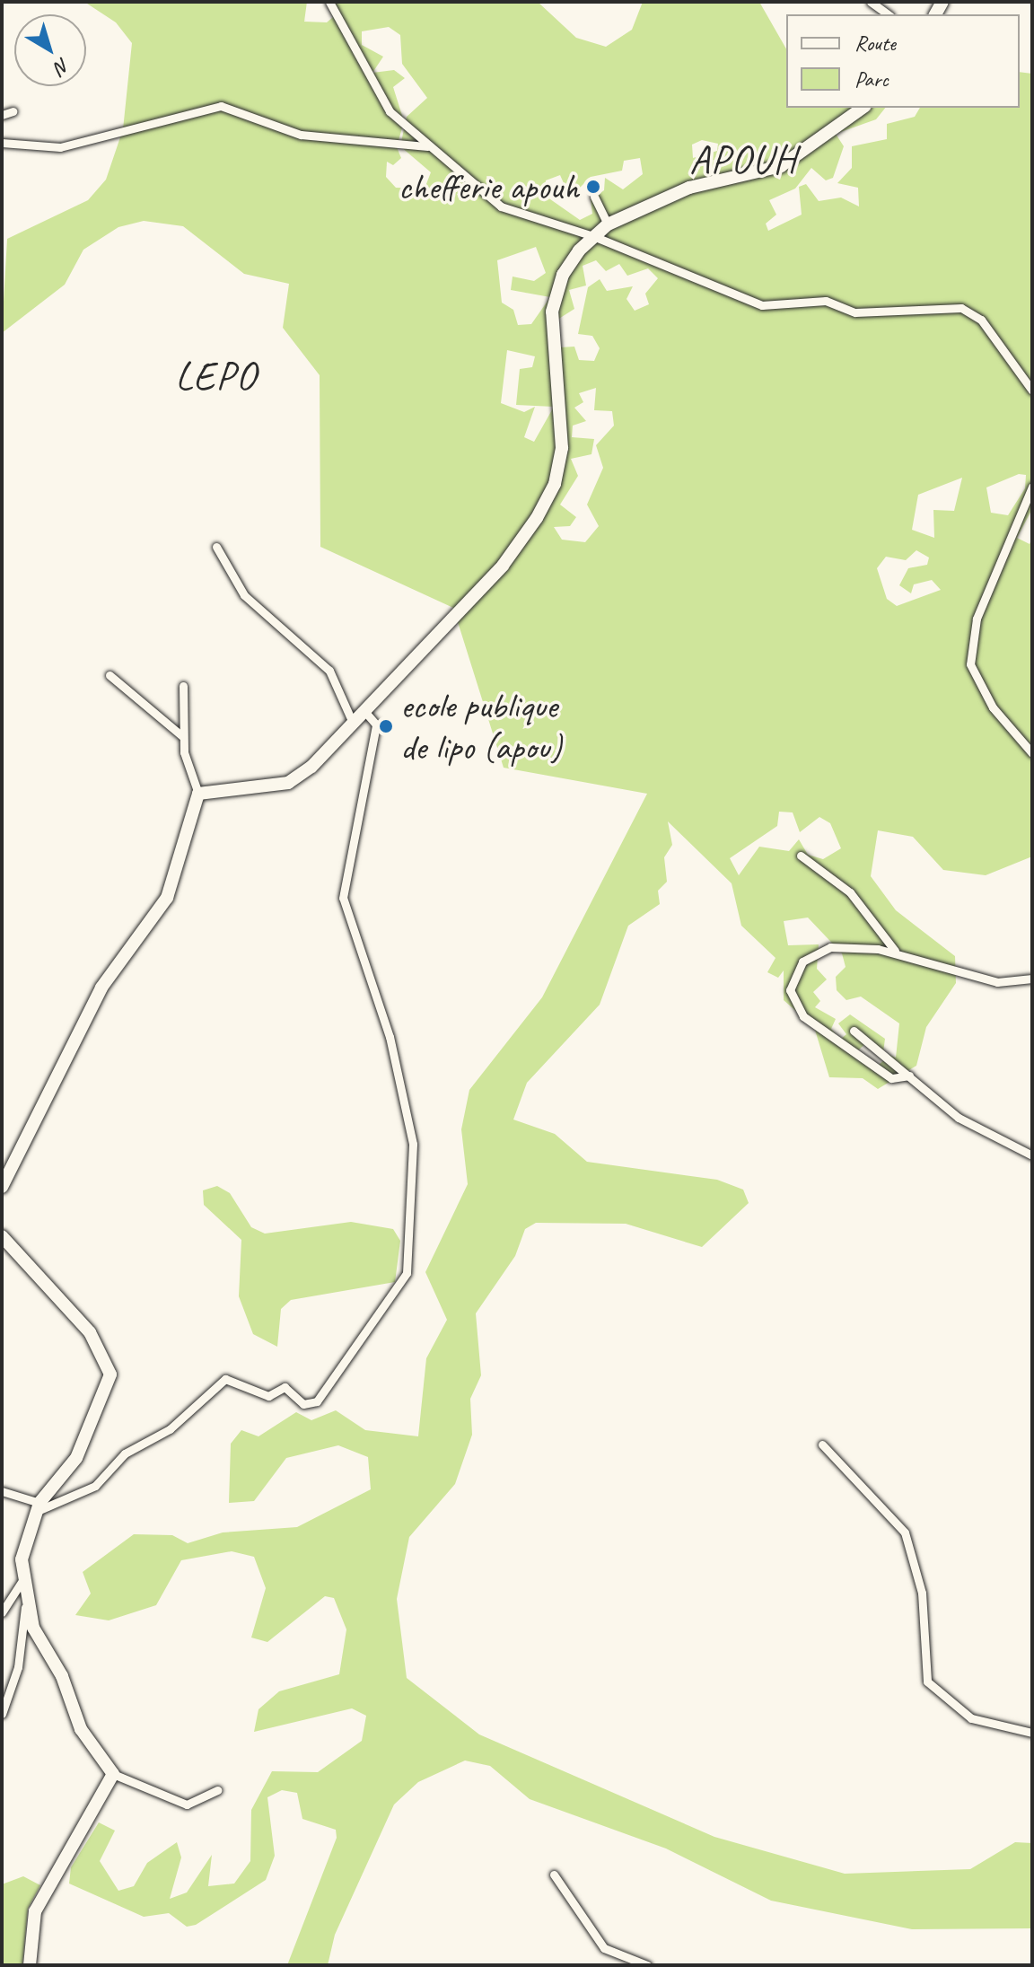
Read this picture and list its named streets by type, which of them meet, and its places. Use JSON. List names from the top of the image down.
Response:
{
  "districts": ["APOUH", "LEPO"],
  "places": ["chefferie apouh", "ecole publique de lipo (apou)"],
  "legend": ["Route", "Parc"],
  "north": "bottom right"
}
